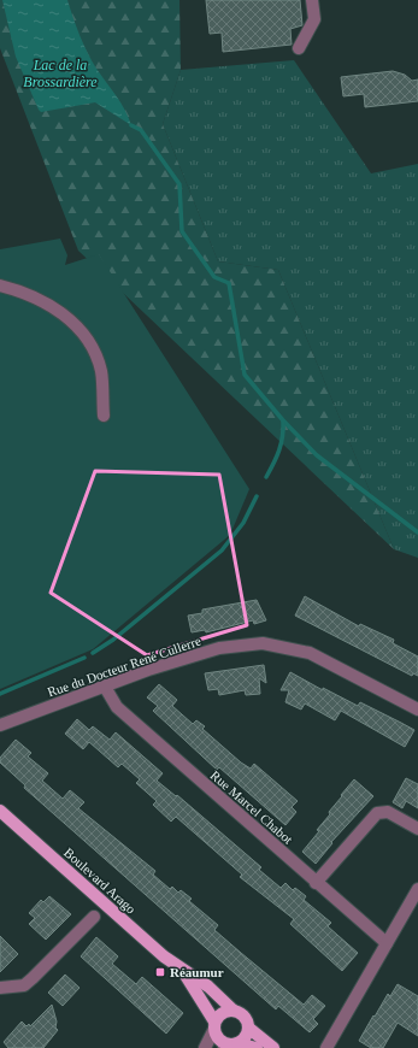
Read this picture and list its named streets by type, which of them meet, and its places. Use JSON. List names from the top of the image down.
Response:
{
  "streets": {
    "main road": ["Boulevard Arago"],
    "street": ["Rue du Docteur René Cullerre", "Rue Marcel Chabot"]
  },
  "crossings": [
    ["Rue du Docteur René Cullerre", "Rue Marcel Chabot"]
  ],
  "water": ["Lac de la Brossardière"],
  "places": {
    "transit": ["Réaumur"]
  }
}
